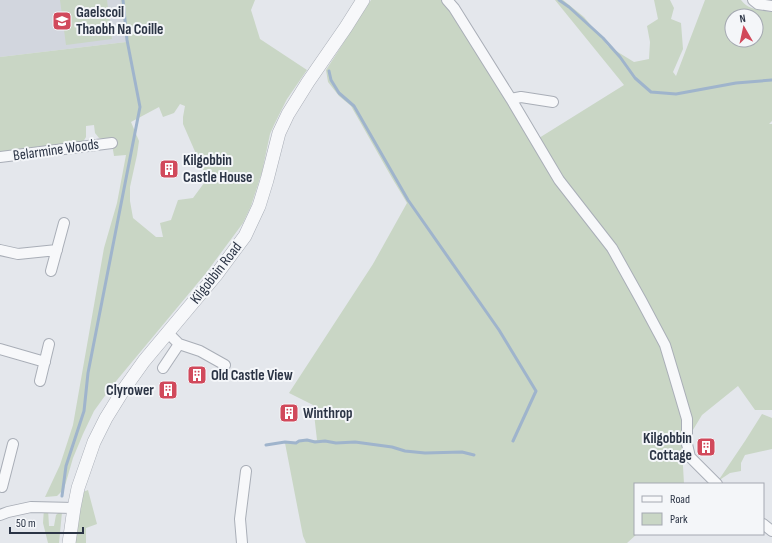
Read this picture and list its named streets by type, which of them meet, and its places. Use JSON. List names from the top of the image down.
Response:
{
  "streets": {
    "street": ["Belarmine Woods", "Kilgobbin Road"]
  },
  "places": {
    "school or university": ["Gaelscoil Thaobh Na Coille"],
    "building": [
      "Kilgobbin Castle House",
      "Old Castle View",
      "Clyrower",
      "Winthrop",
      "Kilgobbin Cottage"
    ]
  },
  "legend": ["Road", "Park"],
  "scale_bar": "50 m",
  "north": "top"
}
